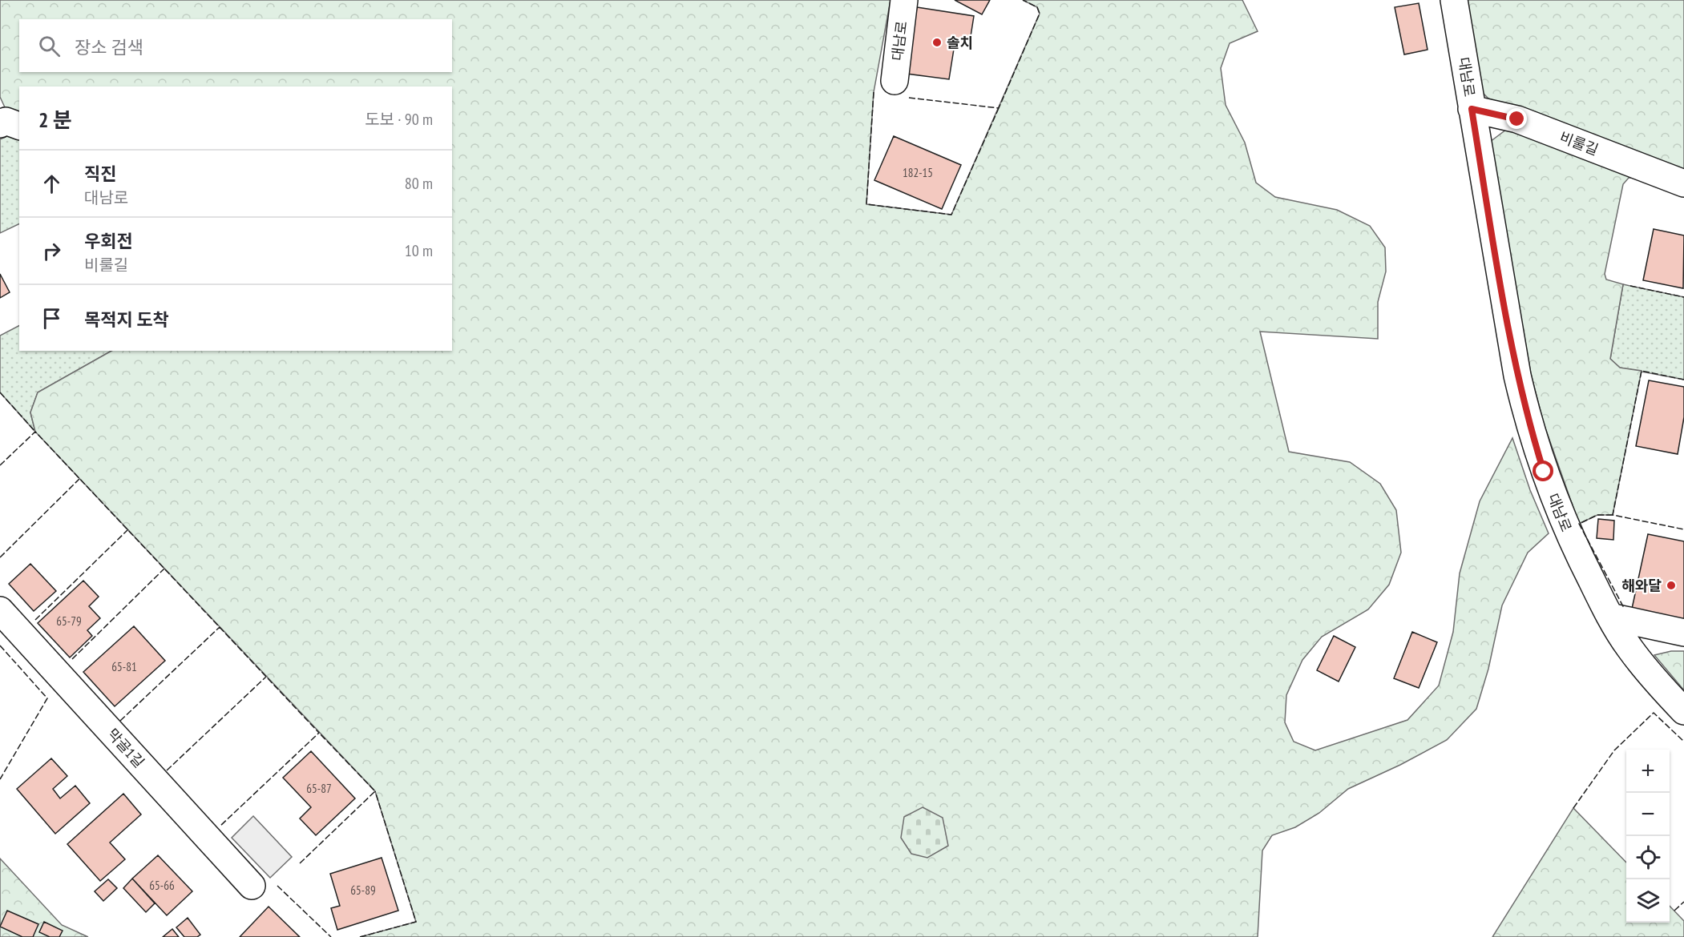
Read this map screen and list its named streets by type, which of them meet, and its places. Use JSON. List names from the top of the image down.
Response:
{
  "streets": {
    "street": ["대남로", "비룰길", "막골1길"]
  },
  "crossings": [
    ["대남로", "비룰길"]
  ],
  "places": ["솔치", "해와달"],
  "house_numbers": [
    "182-15",
    "65-79",
    "65-81",
    "65-87",
    "65-66",
    "65-89"
  ],
  "page": {
    "search": "장소 검색",
    "heading": ["2 분", "도보 · 90 m"],
    "list": [
      ["직진", "대남로", "80 m"],
      ["우회전", "비룰길", "10 m"],
      "목적지 도착"
    ],
    "map_buttons": ["+", "−"]
  }
}
